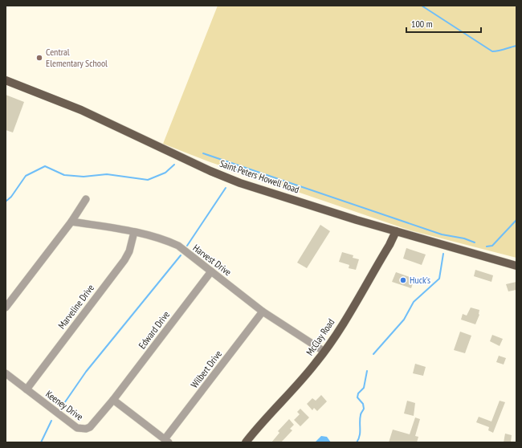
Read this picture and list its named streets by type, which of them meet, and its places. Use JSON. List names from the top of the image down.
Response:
{
  "streets": {
    "main road": ["Saint Peters Howell Road", "McClay Road"],
    "street": [
      "Harvest Drive",
      "Marveline Drive",
      "Edward Drive",
      "Wilbert Drive",
      "Keeney Drive"
    ]
  },
  "crossings": [
    ["Saint Peters Howell Road", "McClay Road"],
    ["Harvest Drive", "Marveline Drive"],
    ["Harvest Drive", "Edward Drive"],
    ["Harvest Drive", "McClay Road"],
    ["Harvest Drive", "Wilbert Drive"],
    ["Marveline Drive", "Keeney Drive"],
    ["Edward Drive", "Keeney Drive"]
  ],
  "places": ["Central Elementary School", "Huck's"],
  "scale_bar": "100 m"
}
